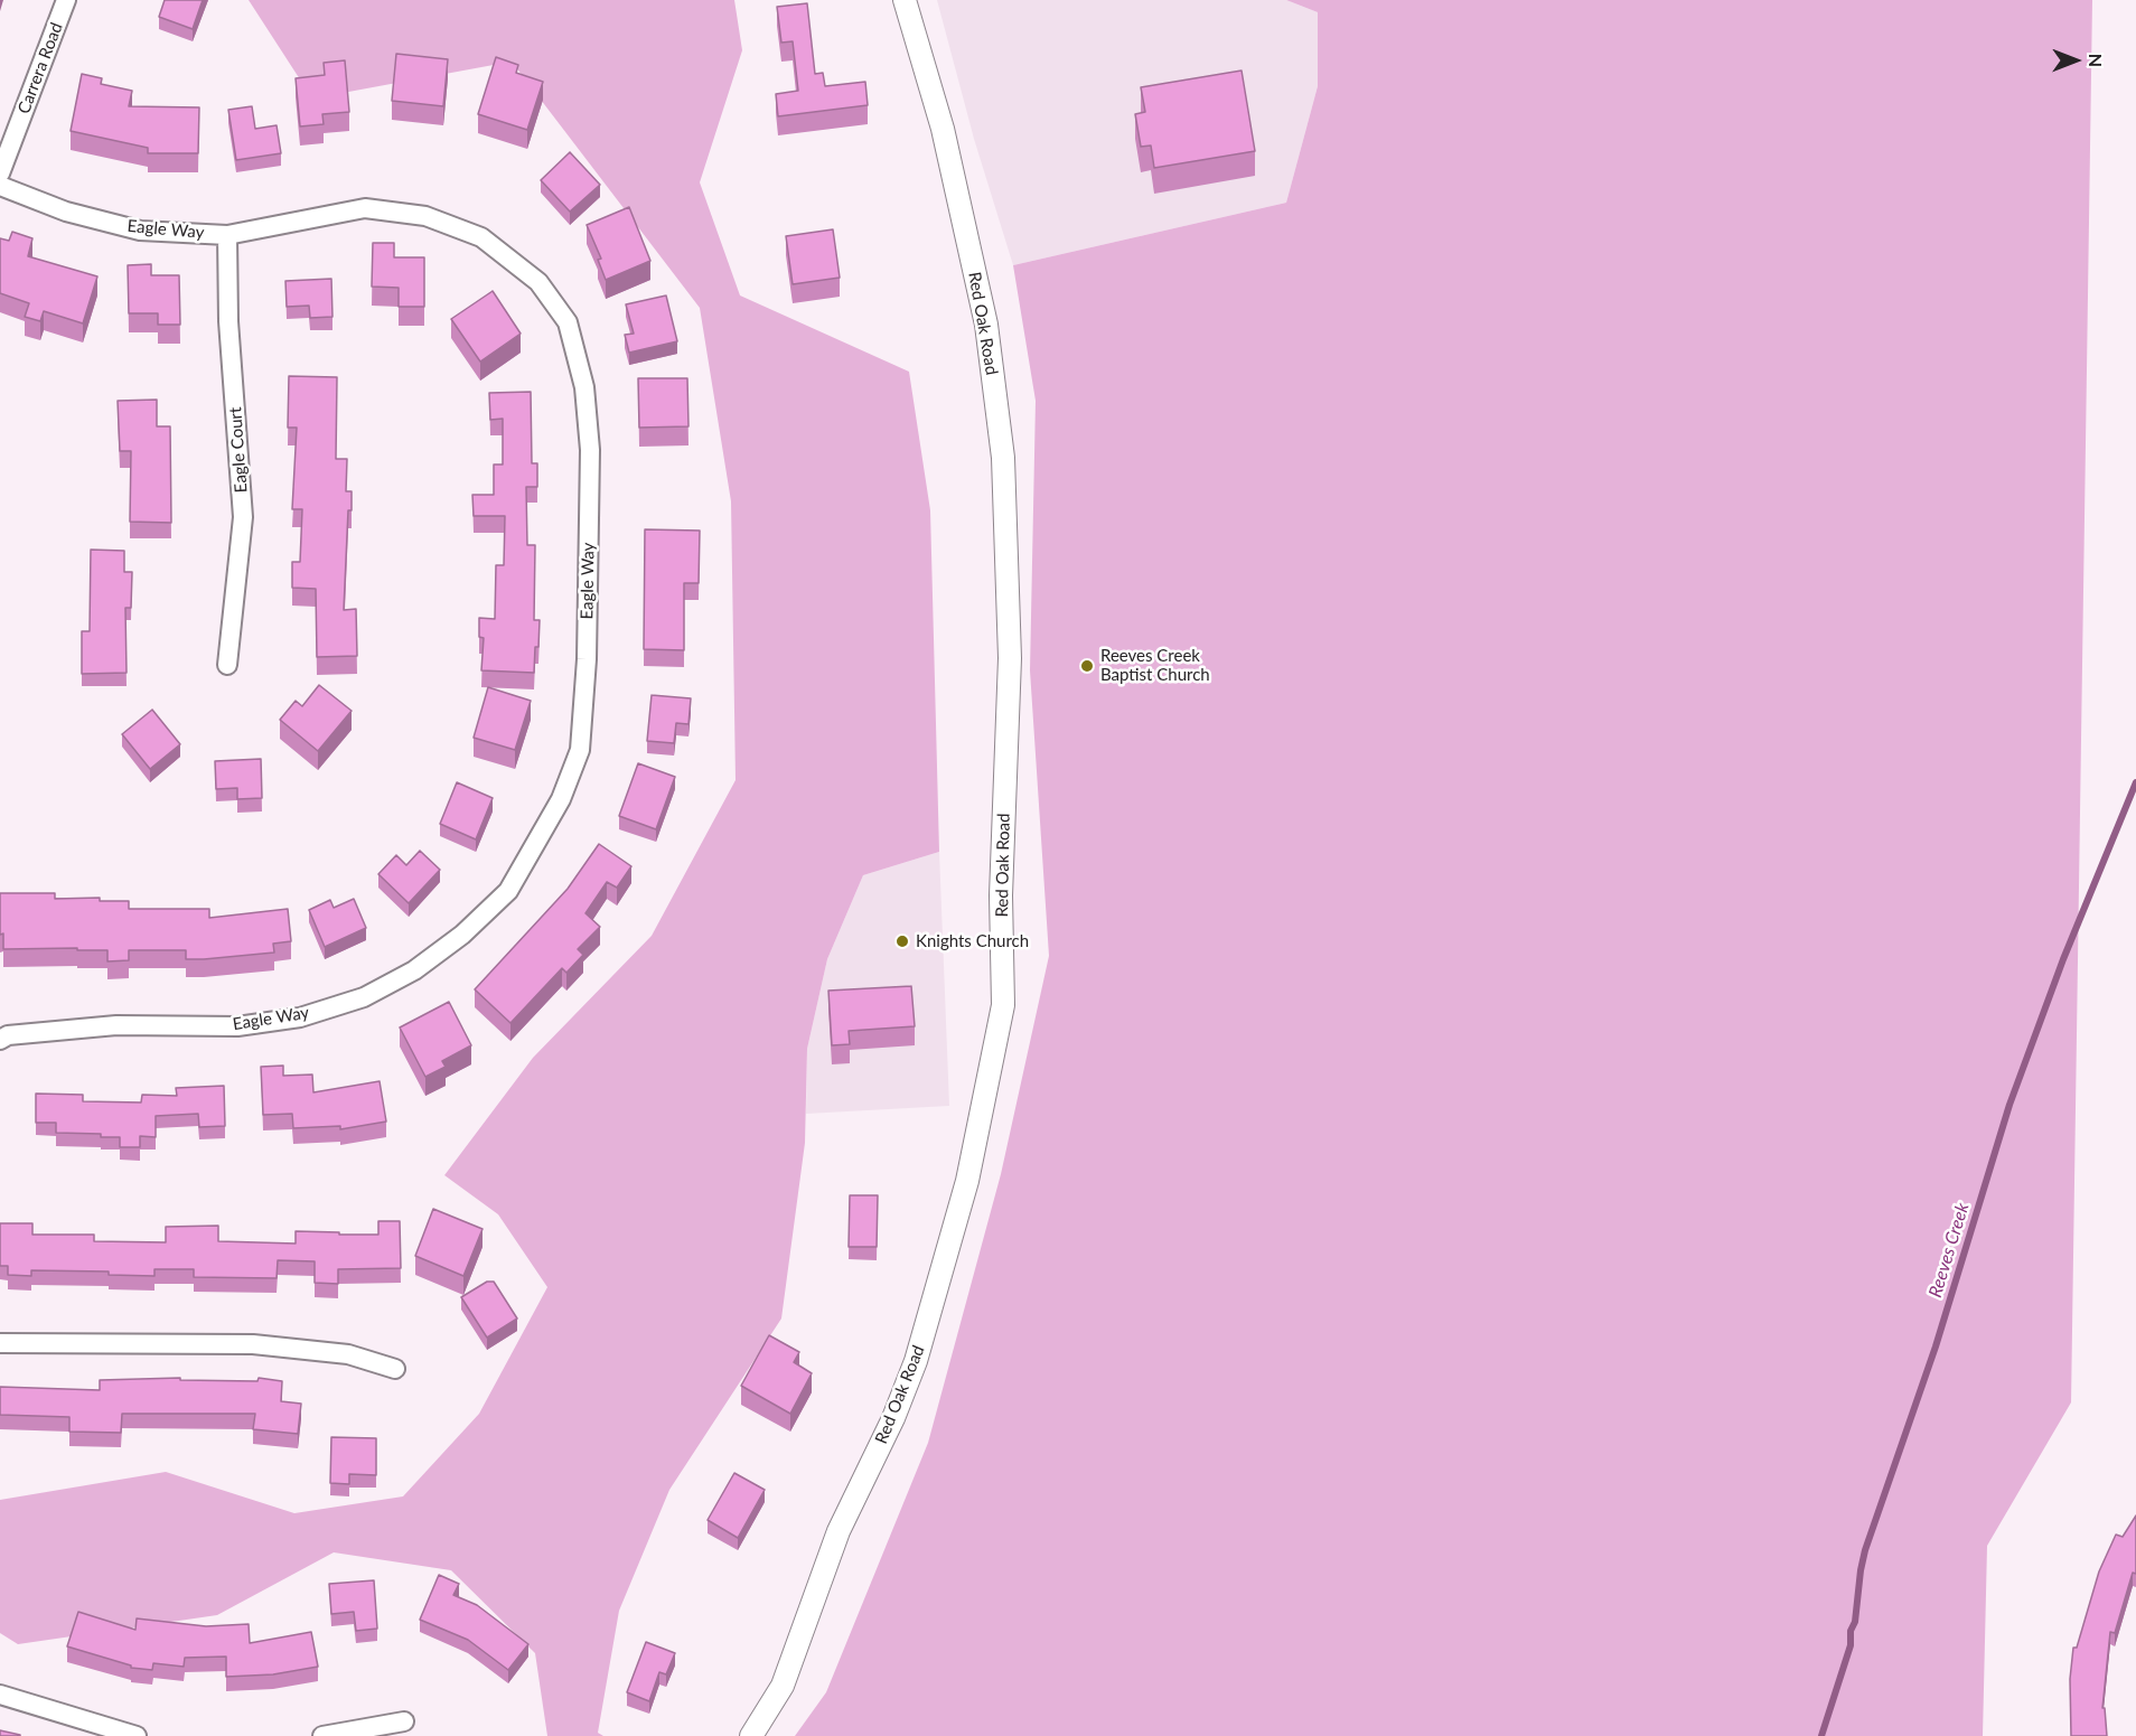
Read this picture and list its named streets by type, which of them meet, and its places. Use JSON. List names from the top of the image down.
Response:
{
  "streets": {
    "street": [
      "Carrera Road",
      "Eagle Way",
      "Red Oak Road",
      "Eagle Court"
    ]
  },
  "crossings": [
    ["Eagle Way", "Eagle Court"]
  ],
  "water": ["Reeves Creek"],
  "places": ["Reeves Creek Baptist Church", "Knights Church"],
  "north": "right"
}
